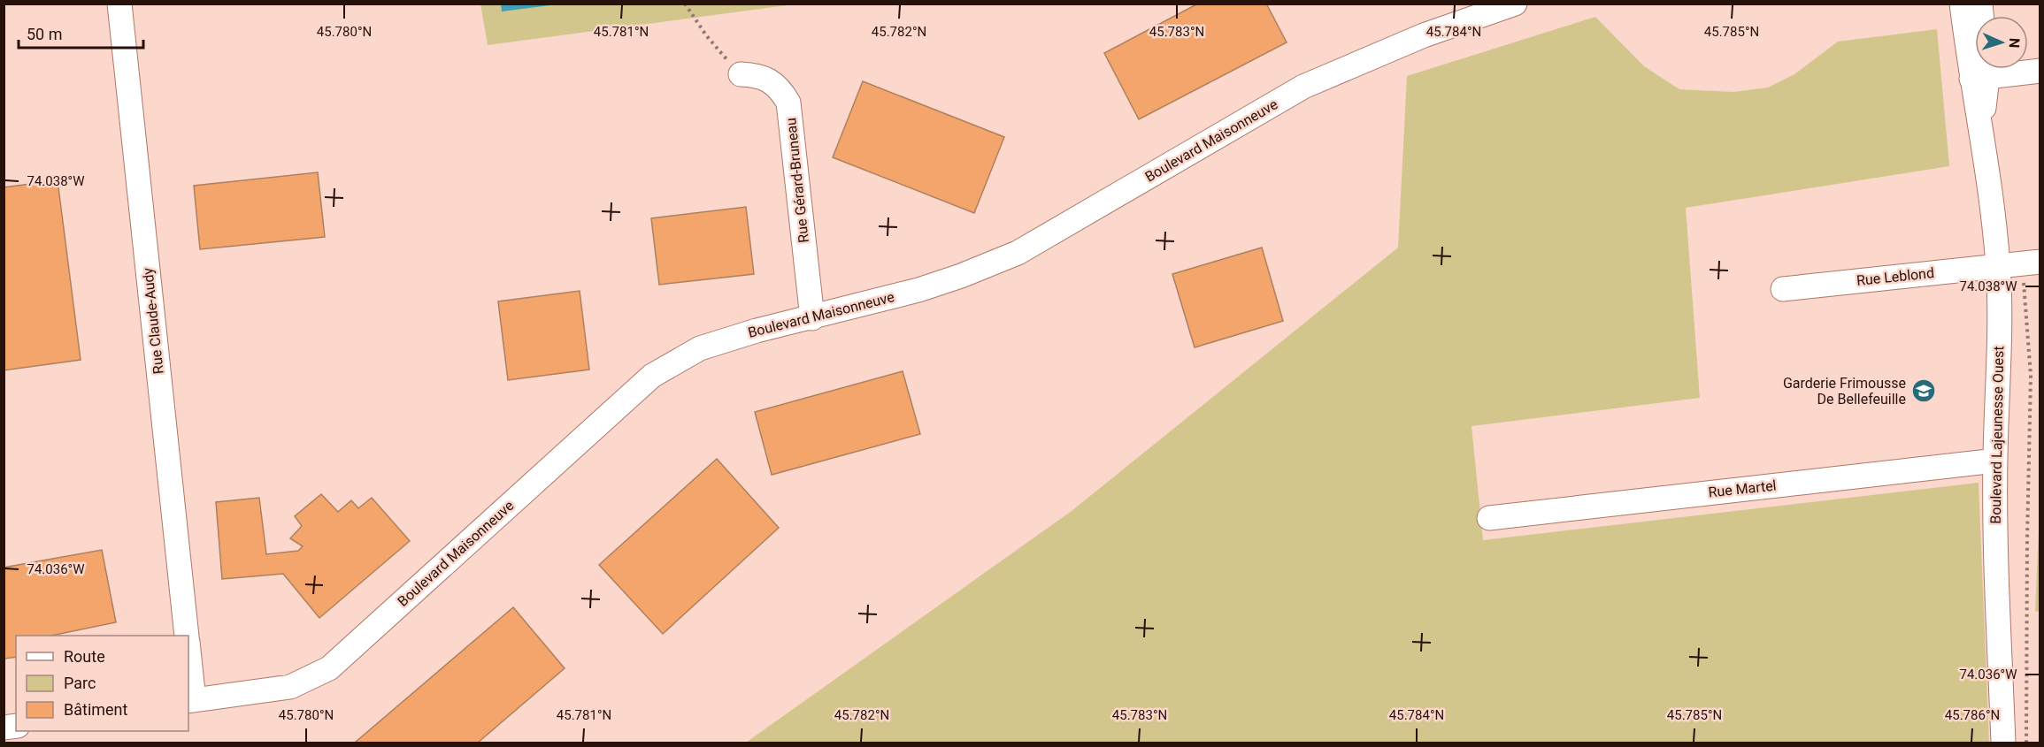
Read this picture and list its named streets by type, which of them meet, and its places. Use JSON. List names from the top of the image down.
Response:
{
  "streets": {
    "street": [
      "Boulevard Maisonneuve",
      "Rue Gérard-Bruneau",
      "Rue Leblond",
      "Rue Claude-Audy",
      "Boulevard Lajeunesse Ouest",
      "Rue Martel"
    ]
  },
  "crossings": [
    ["Boulevard Maisonneuve", "Rue Gérard-Bruneau"],
    ["Rue Leblond", "Boulevard Lajeunesse Ouest"],
    ["Boulevard Lajeunesse Ouest", "Rue Martel"]
  ],
  "places": {
    "school or university": ["Garderie Frimousse De Bellefeuille"]
  },
  "legend": ["Route", "Parc", "Bâtiment"],
  "scale_bar": "50 m",
  "north": "right",
  "coordinates": [
    "45.780°N",
    "45.781°N",
    "45.782°N",
    "45.783°N",
    "45.784°N",
    "45.785°N",
    "74.038°W",
    "74.036°W",
    "45.786°N"
  ]
}
